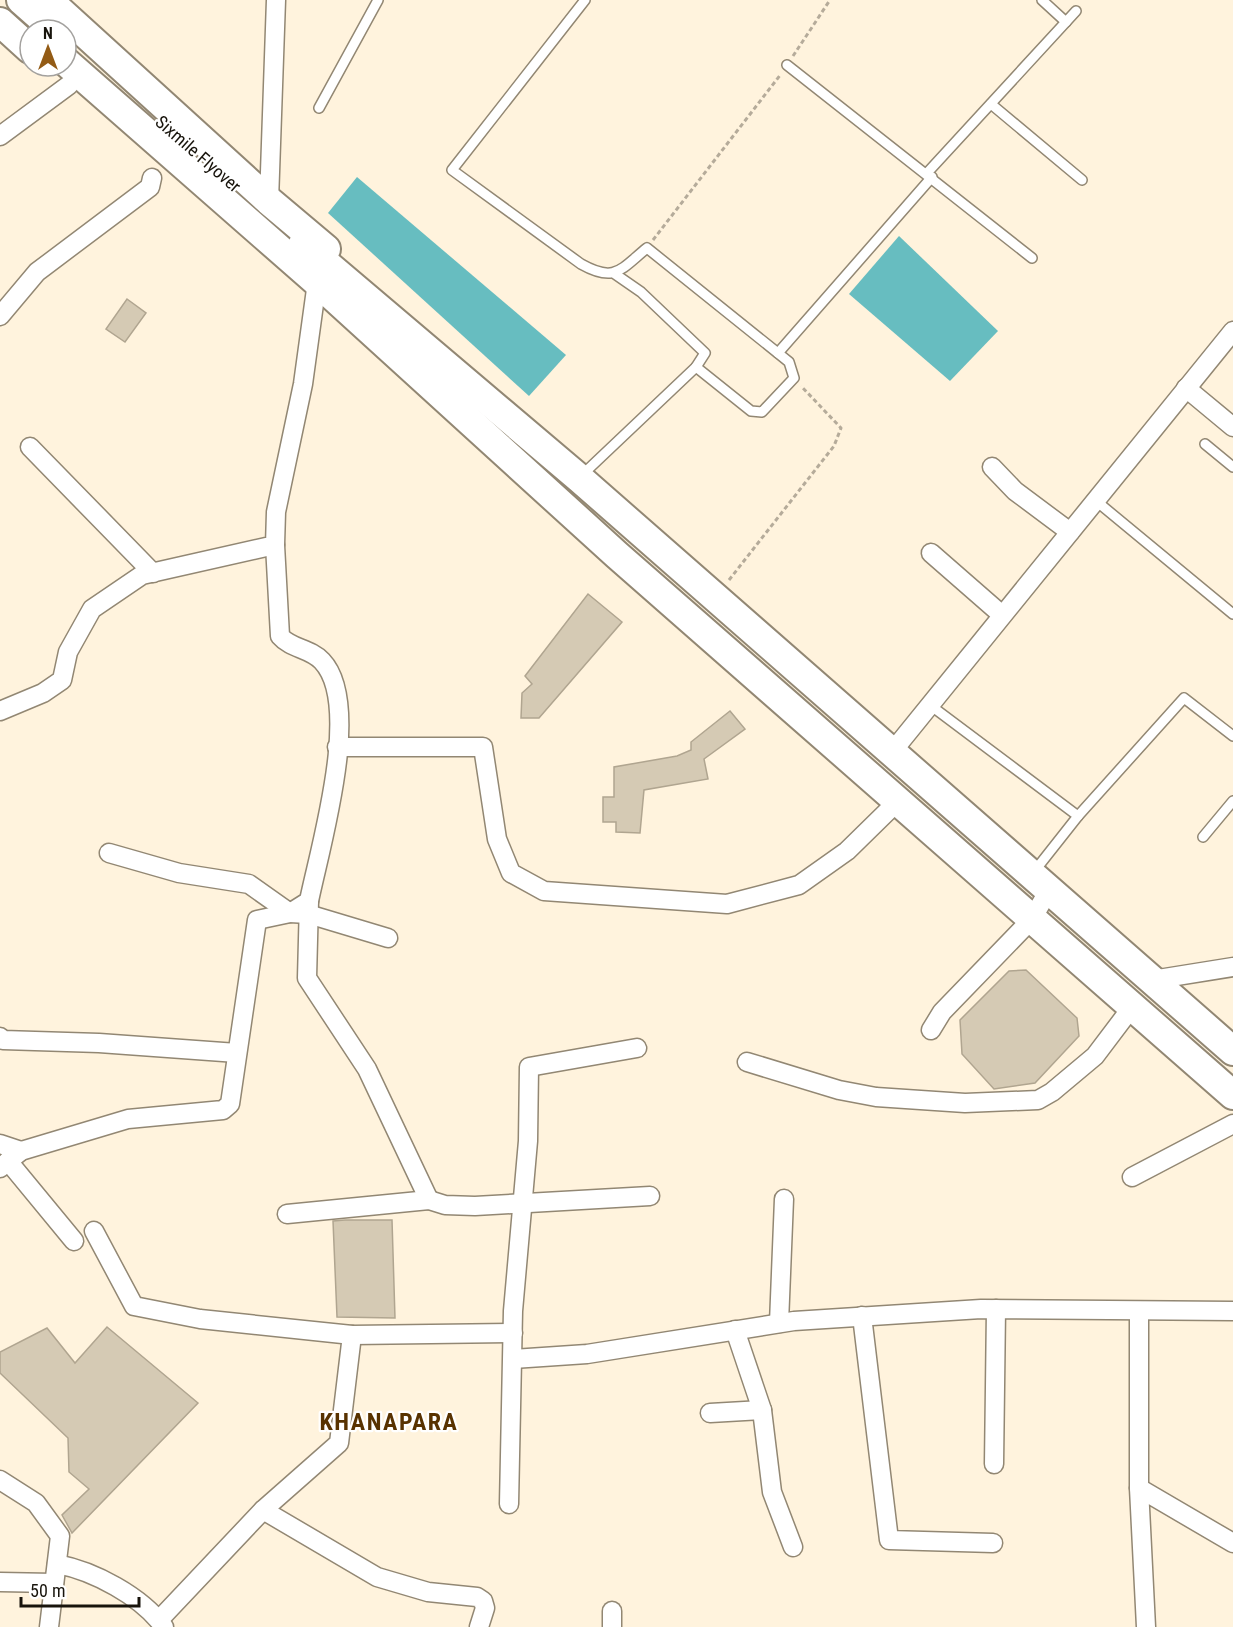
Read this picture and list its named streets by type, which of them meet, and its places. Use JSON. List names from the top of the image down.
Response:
{
  "streets": {
    "main road": ["Sixmile Flyover"]
  },
  "districts": ["KHANAPARA"],
  "scale_bar": "50 m",
  "north": "top"
}
